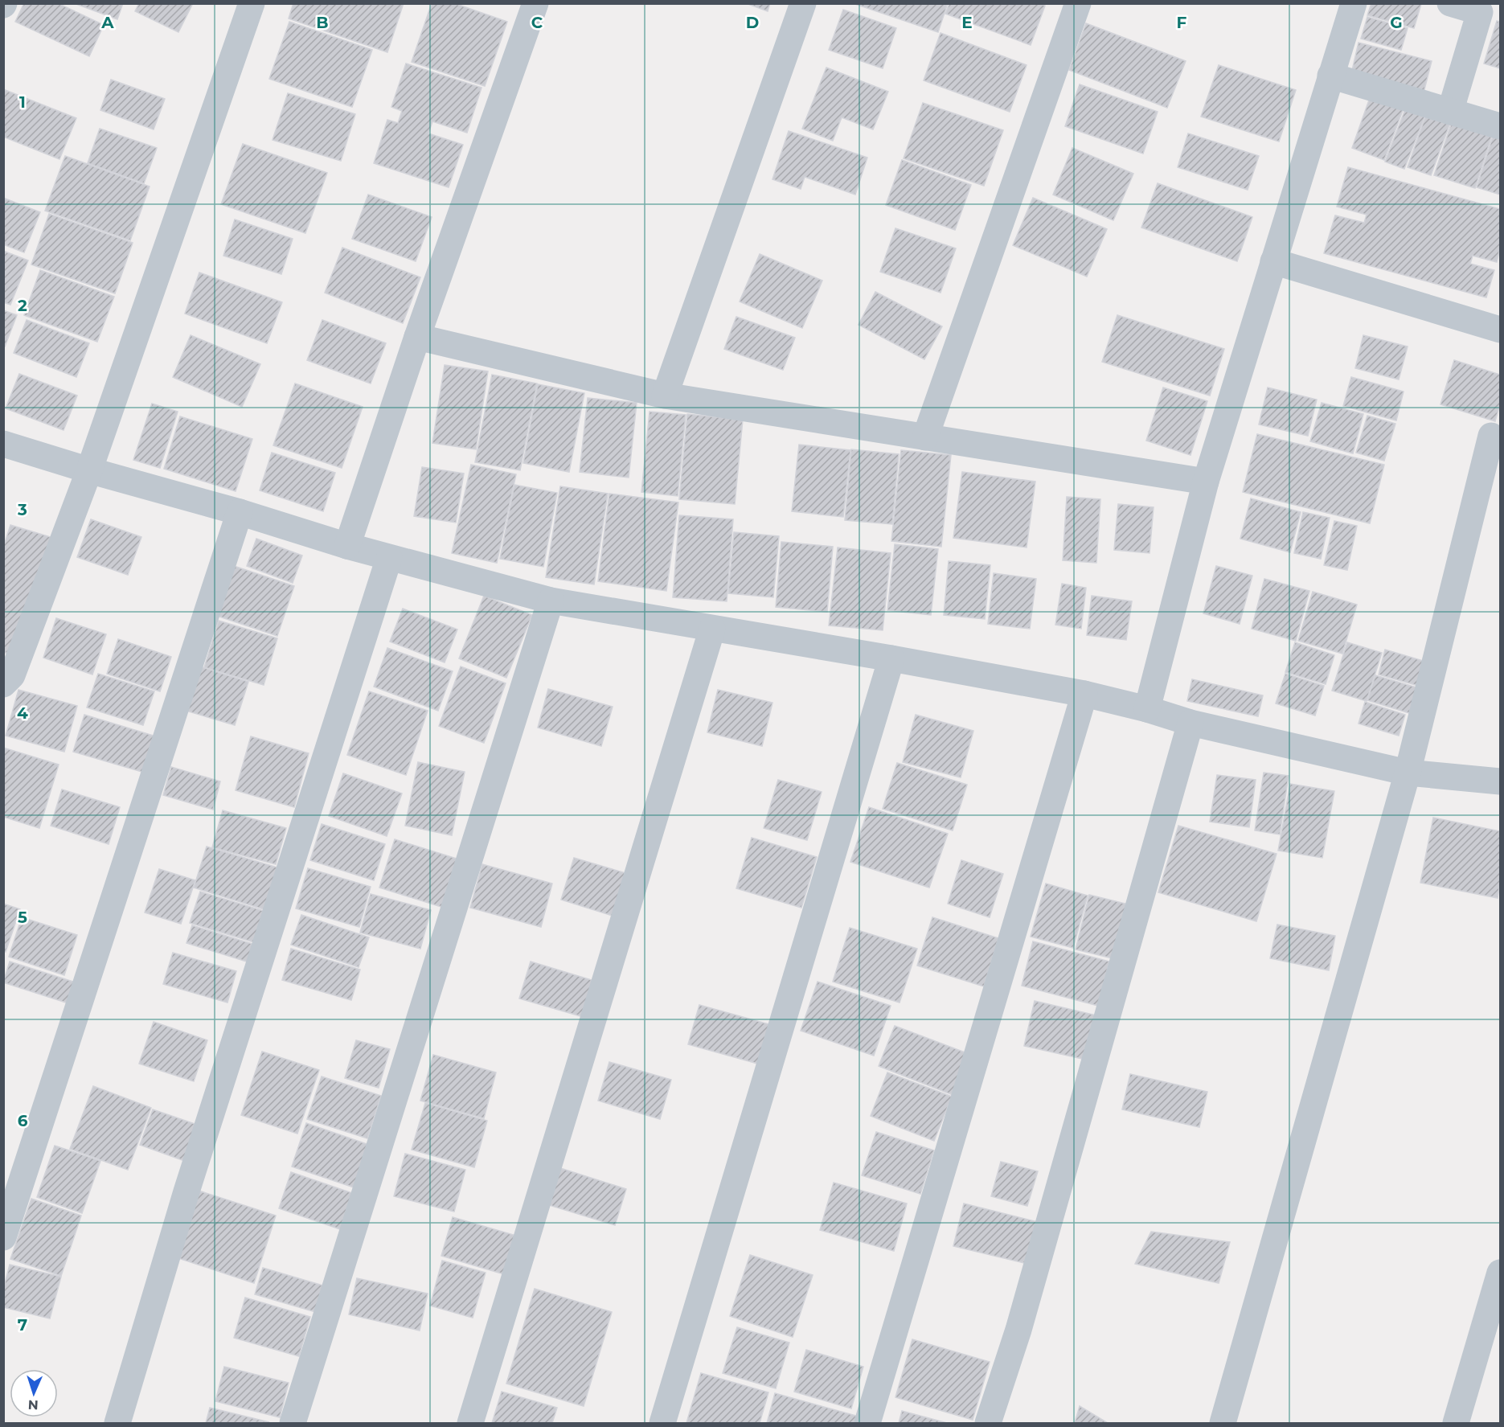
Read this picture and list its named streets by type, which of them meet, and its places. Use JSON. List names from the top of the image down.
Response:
{
  "north": "bottom",
  "grid": {
    "columns": [
      "A",
      "B",
      "C",
      "D",
      "E",
      "F",
      "G"
    ],
    "rows": [
      "1",
      "2",
      "3",
      "4",
      "5",
      "6",
      "7"
    ]
  }
}
